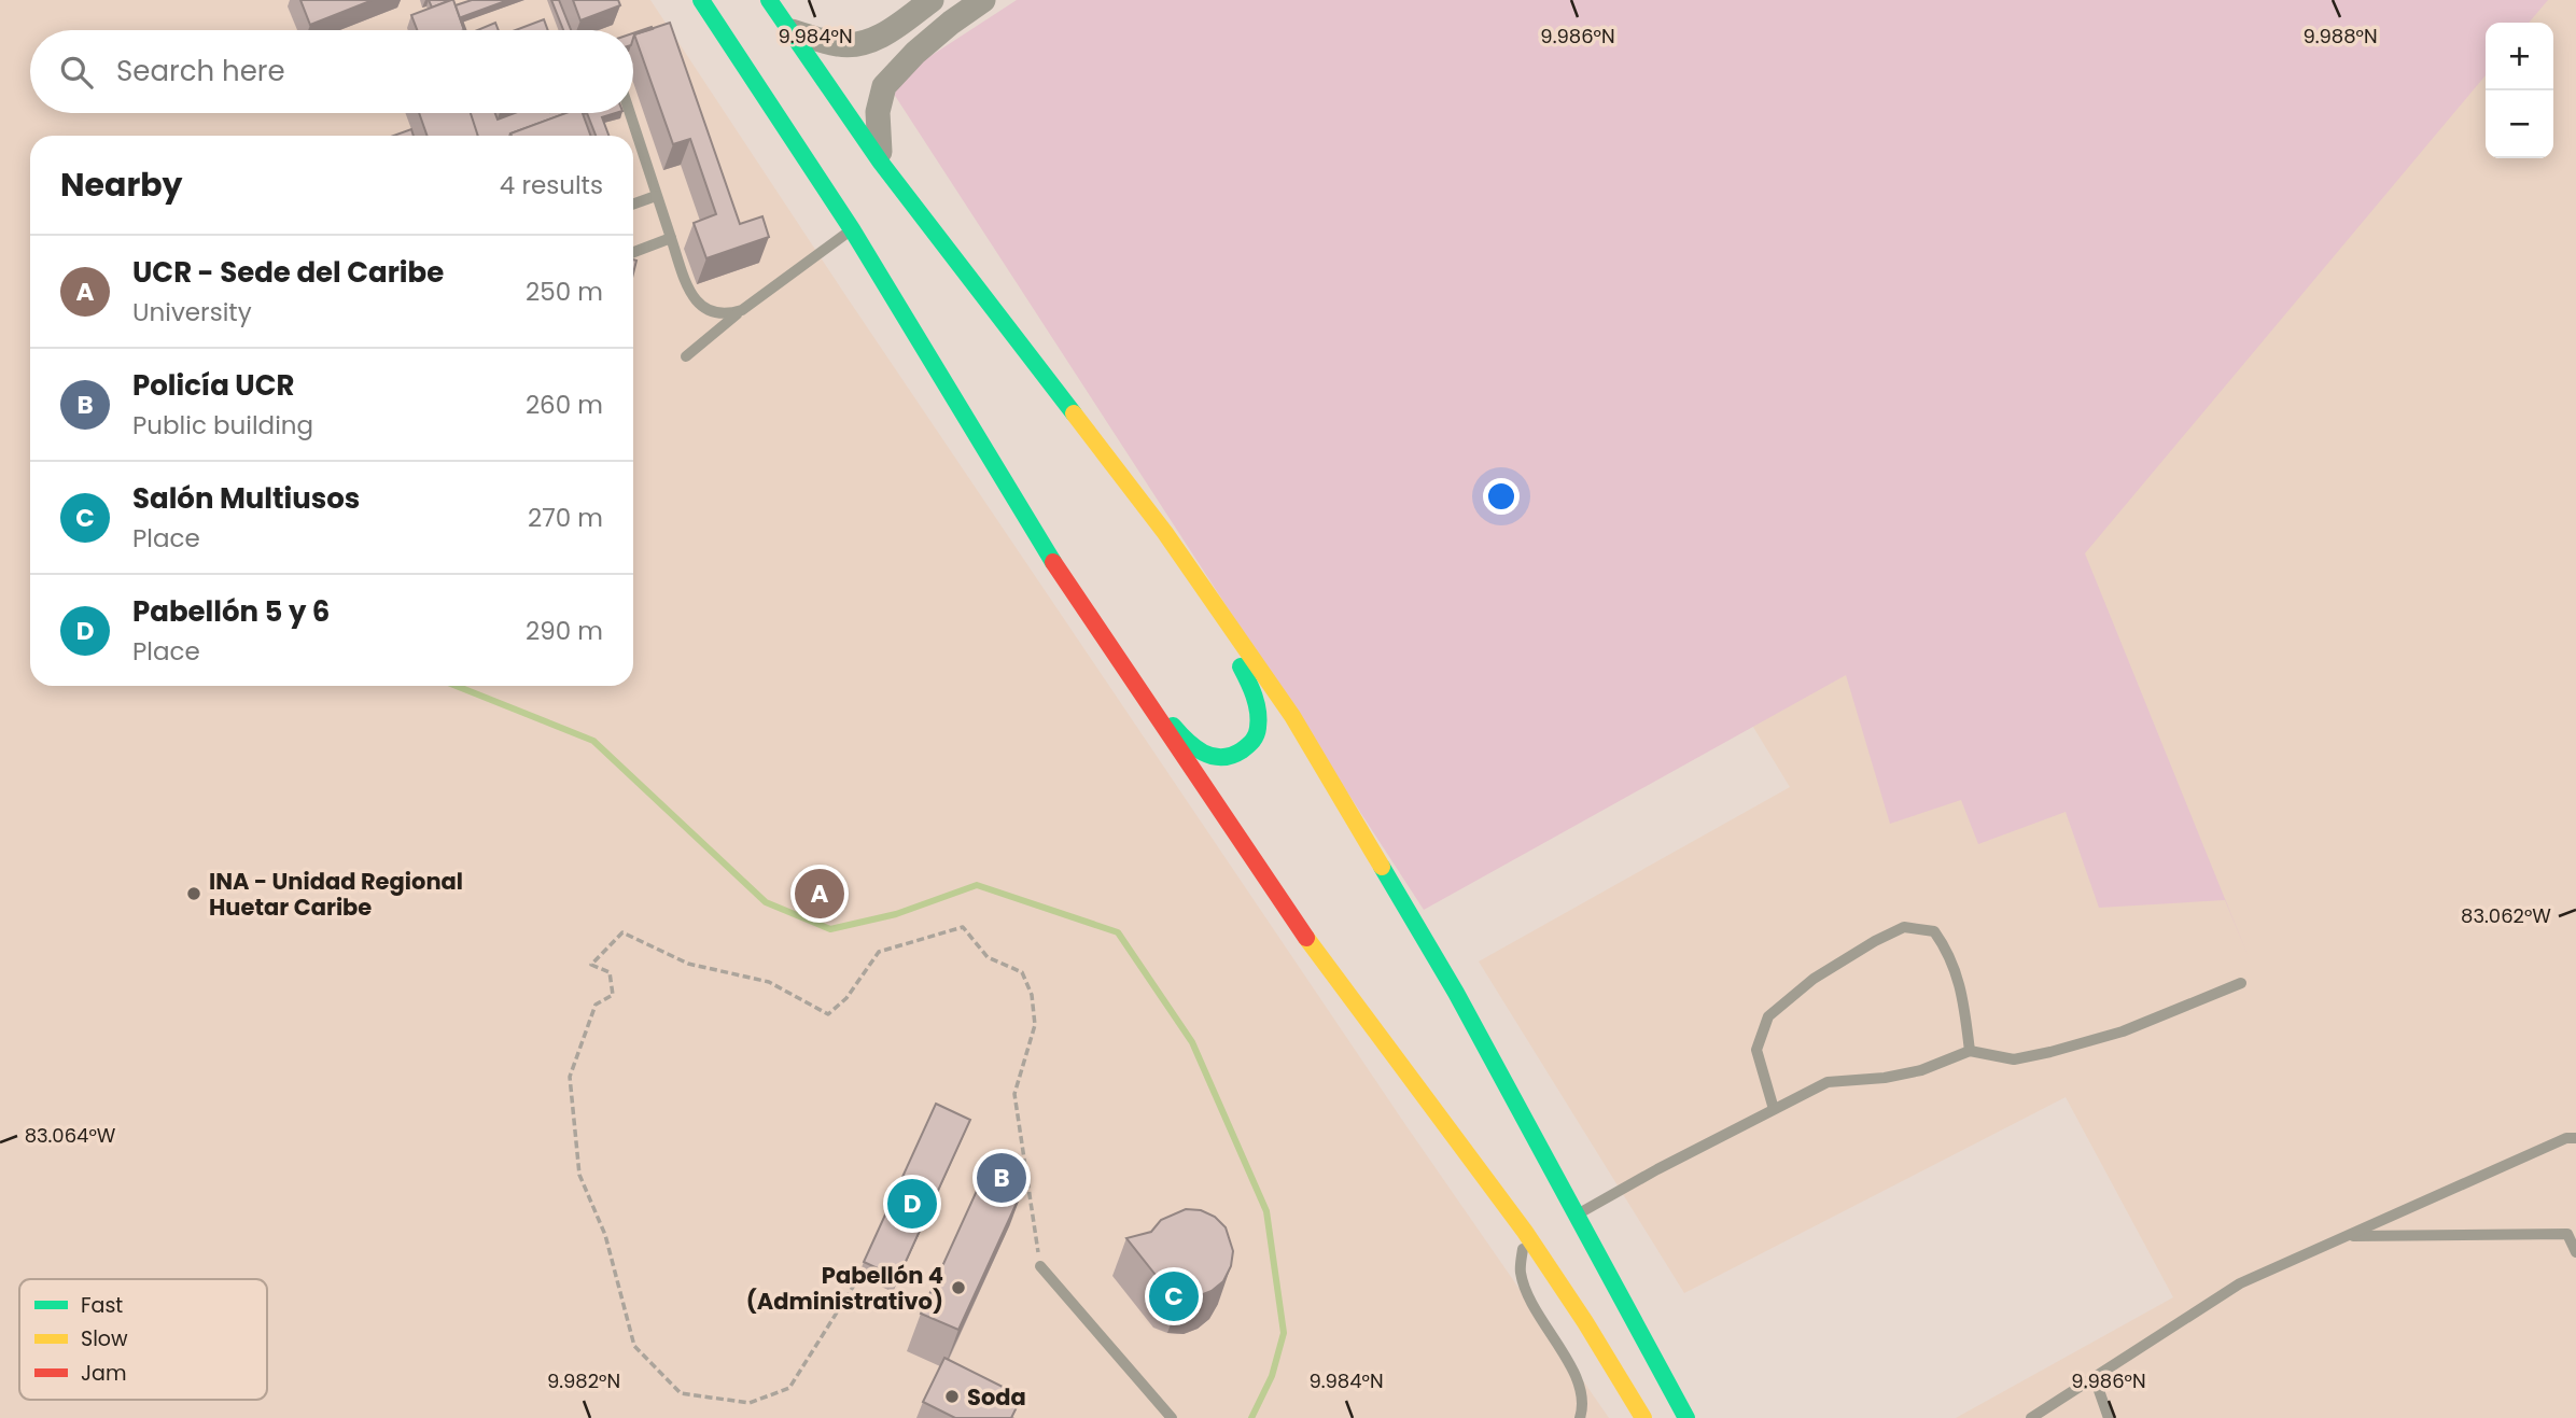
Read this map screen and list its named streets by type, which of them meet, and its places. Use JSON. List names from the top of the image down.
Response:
{
  "places": ["INA - Unidad Regional Huetar Caribe", "Pabellón 4 (Administrativo)", "Soda"],
  "legend": ["Fast", "Slow", "Jam"],
  "page": {
    "map_buttons": ["+", "−"],
    "search": "Search here",
    "heading": ["Nearby", "4 results"],
    "list": [
      {
        "mark": "A",
        "name": "UCR - Sede del Caribe",
        "note": "University",
        "value": "250 m"
      },
      {
        "mark": "B",
        "name": "Policía UCR",
        "note": "Public building",
        "value": "260 m"
      },
      {
        "mark": "C",
        "name": "Salón Multiusos",
        "note": "Place",
        "value": "270 m"
      },
      {
        "mark": "D",
        "name": "Pabellón 5 y 6",
        "note": "Place",
        "value": "290 m"
      }
    ],
    "pins": [
      "A",
      "B",
      "D",
      "C"
    ]
  },
  "coordinates": [
    "9.984°N",
    "9.986°N",
    "9.988°N",
    "83.062°W",
    "83.064°W",
    "9.982°N"
  ]
}
